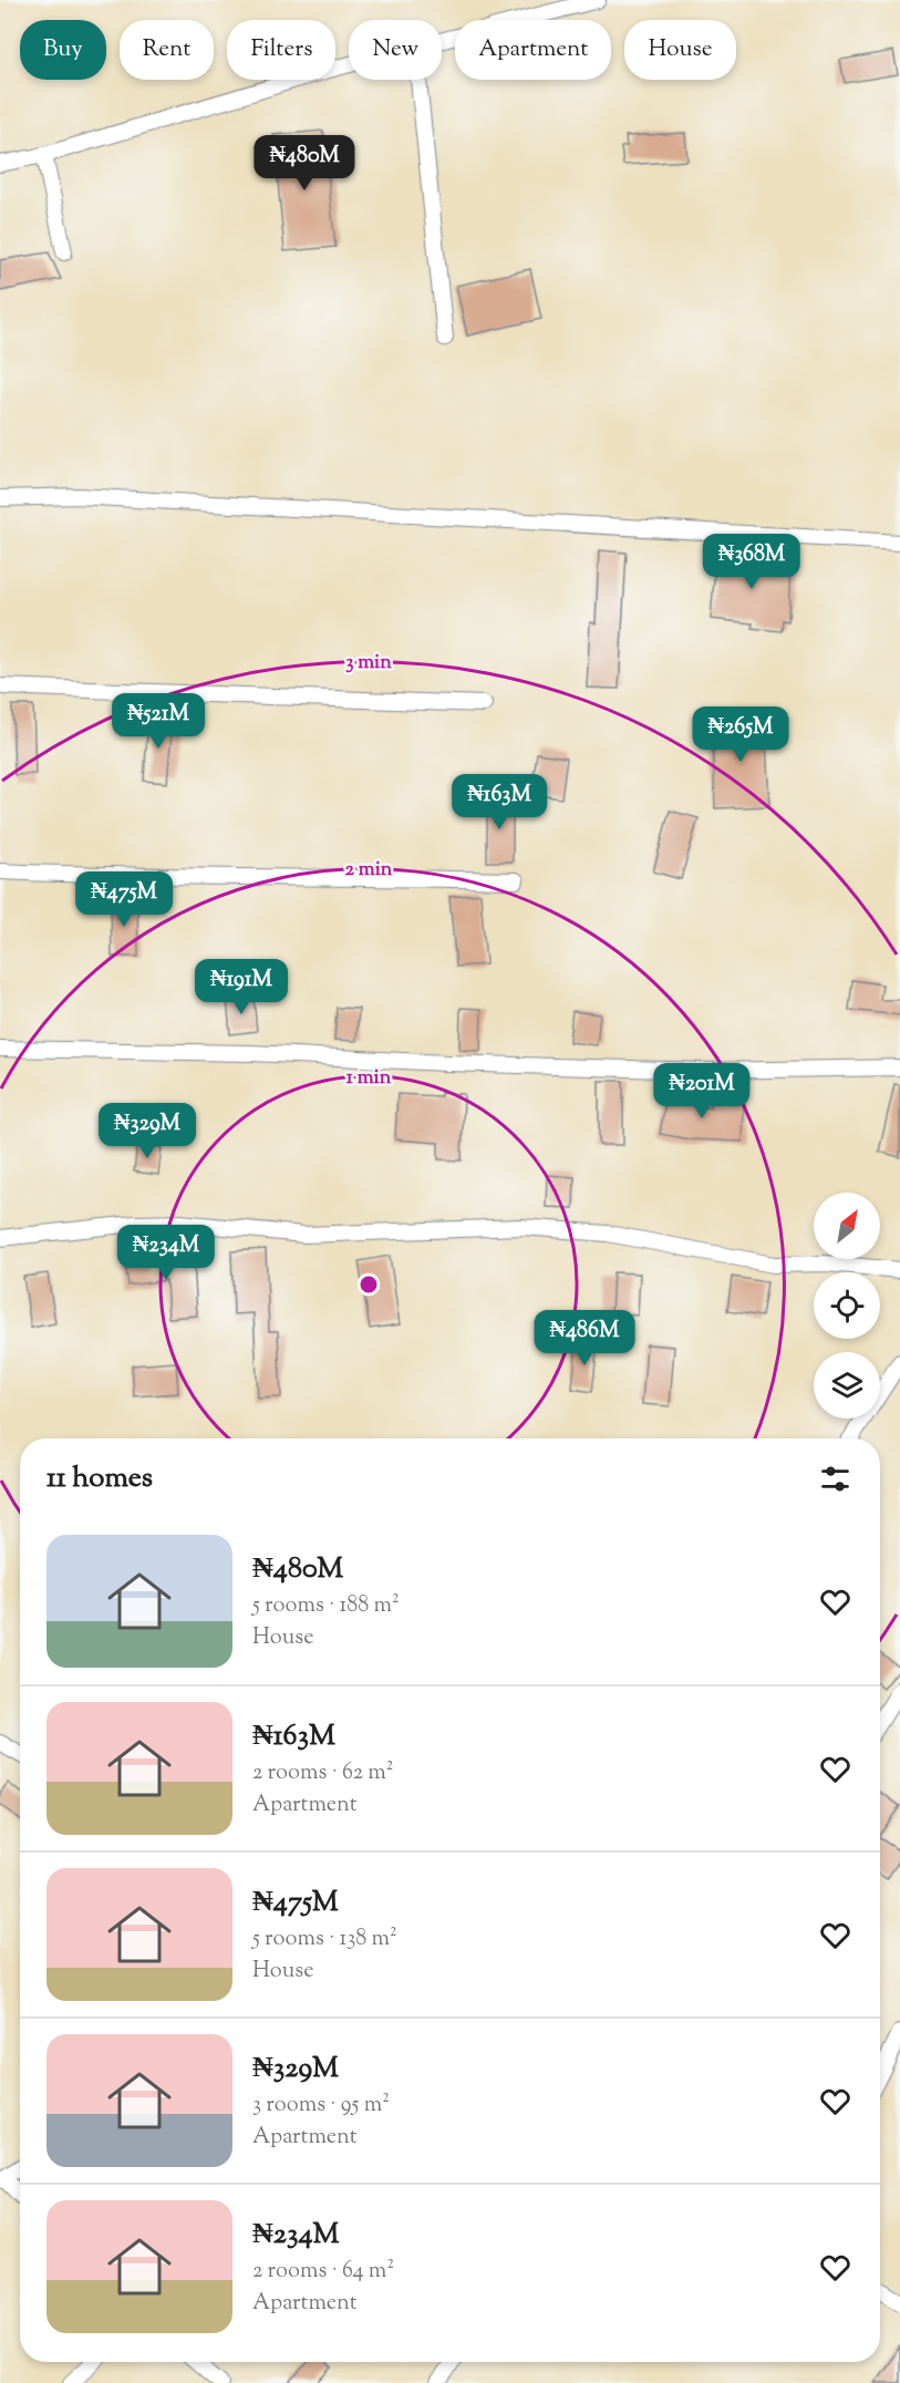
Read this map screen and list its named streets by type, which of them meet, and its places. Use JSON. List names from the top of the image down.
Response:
{
  "north": "top right",
  "page": {
    "chip": [
      "Buy",
      "Rent",
      "Filters",
      "New",
      "Apartment",
      "House"
    ],
    "price": [
      "₦480M",
      "₦368M",
      "₦521M",
      "₦265M",
      "₦163M",
      "₦475M",
      "₦191M",
      "₦201M",
      "₦329M",
      "₦234M",
      "₦486M"
    ],
    "heading": "11 homes",
    "list": [
      {
        "name": "₦480M",
        "note": "5 rooms · 188 m² · House"
      },
      {
        "name": "₦163M",
        "note": "2 rooms · 62 m² · Apartment"
      },
      {
        "name": "₦475M",
        "note": "5 rooms · 138 m² · House"
      },
      {
        "name": "₦329M",
        "note": "3 rooms · 95 m² · Apartment"
      },
      {
        "name": "₦234M",
        "note": "2 rooms · 64 m² · Apartment"
      }
    ]
  },
  "rings": ["3 min", "2 min", "1 min"]
}
